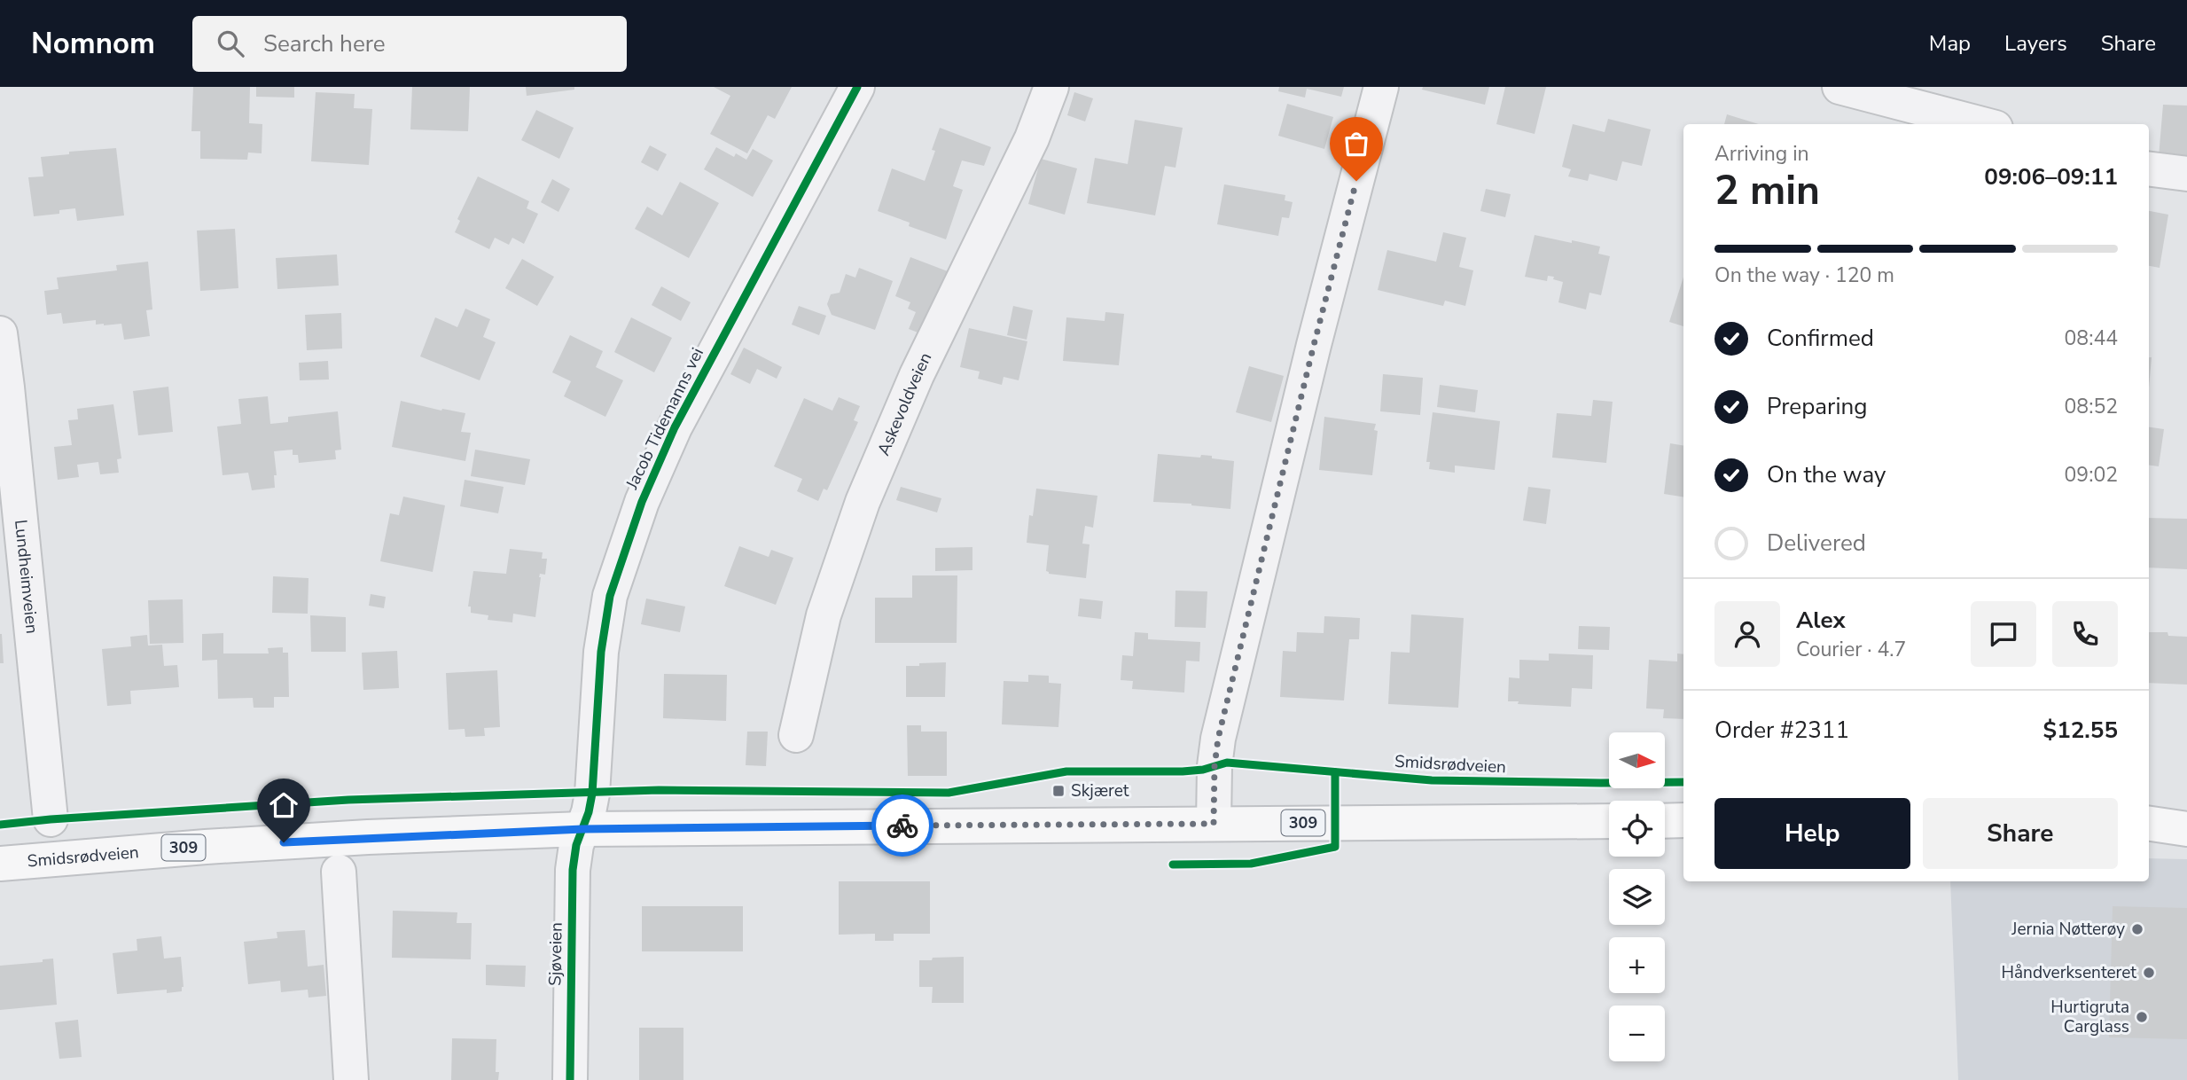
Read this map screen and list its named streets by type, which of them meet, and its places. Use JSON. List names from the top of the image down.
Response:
{
  "streets": {
    "main road": ["Smidsrødveien", "309"],
    "street": [
      "Askevoldveien",
      "Jacob Tidemanns vei",
      "Lundheimveien",
      "Sjøveien"
    ]
  },
  "crossings": [
    ["Jacob Tidemanns vei", "Smidsrødveien"],
    ["Jacob Tidemanns vei", "Sjøveien"],
    ["Smidsrødveien", "Sjøveien"]
  ],
  "places": {
    "transit": ["Skjæret"],
    "other": ["Jernia Nøtterøy", "Håndverksenteret", "Hurtigruta Carglass"]
  },
  "north": "right",
  "page": {
    "header": "Nomnom",
    "search": "Search here",
    "nav": ["Map", "Layers", "Share"],
    "heading": ["2 min", "Arriving in", "09:06–09:11"],
    "panel": [
      "Alex",
      "Courier · 4.7",
      "Order #2311",
      "$12.55"
    ],
    "bar": "On the way · 120 m",
    "list": [
      ["Confirmed", "08:44"],
      ["Preparing", "08:52"],
      ["On the way", "09:02"],
      "Delivered"
    ],
    "map_buttons": ["+", "−"],
    "buttons": ["Help", "Share"]
  }
}
